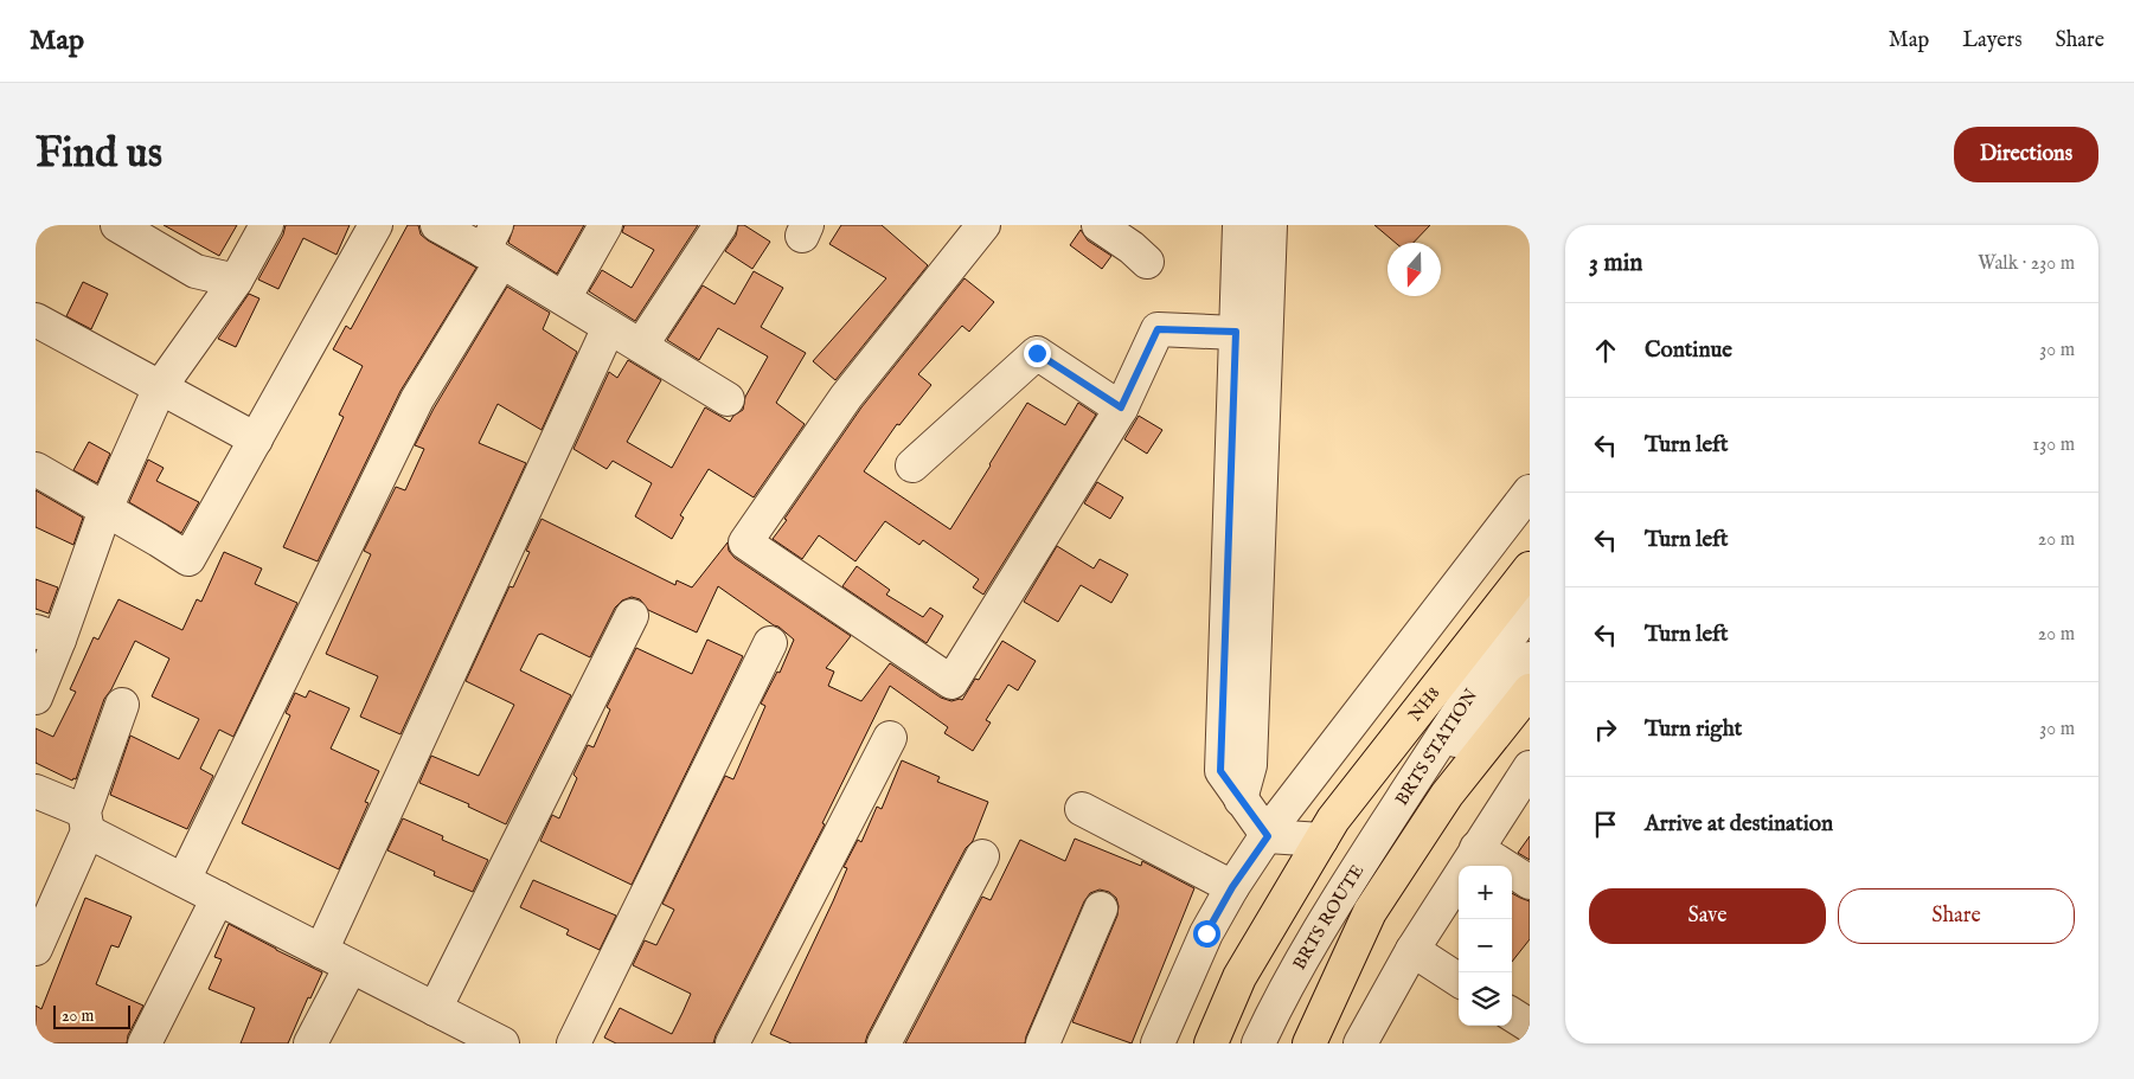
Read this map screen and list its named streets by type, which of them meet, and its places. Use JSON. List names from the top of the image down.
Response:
{
  "streets": {
    "main road": ["NH8"],
    "street": ["BRTS STATION", "BRTS ROUTE"]
  },
  "crossings": [
    ["BRTS STATION", "BRTS ROUTE"]
  ],
  "scale_bar": "20 m",
  "north": "bottom",
  "page": {
    "header": "Map",
    "nav": ["Map", "Layers", "Share"],
    "buttons": [
      "Directions",
      ["Save", "Share"]
    ],
    "title": "Find us",
    "heading": ["3 min", "Walk · 230 m"],
    "list": [
      ["Continue", "30 m"],
      ["Turn left", "130 m"],
      ["Turn left", "20 m"],
      ["Turn left", "20 m"],
      ["Turn right", "30 m"],
      "Arrive at destination"
    ],
    "map_buttons": ["+", "−"],
    "scale": "20 m"
  }
}
